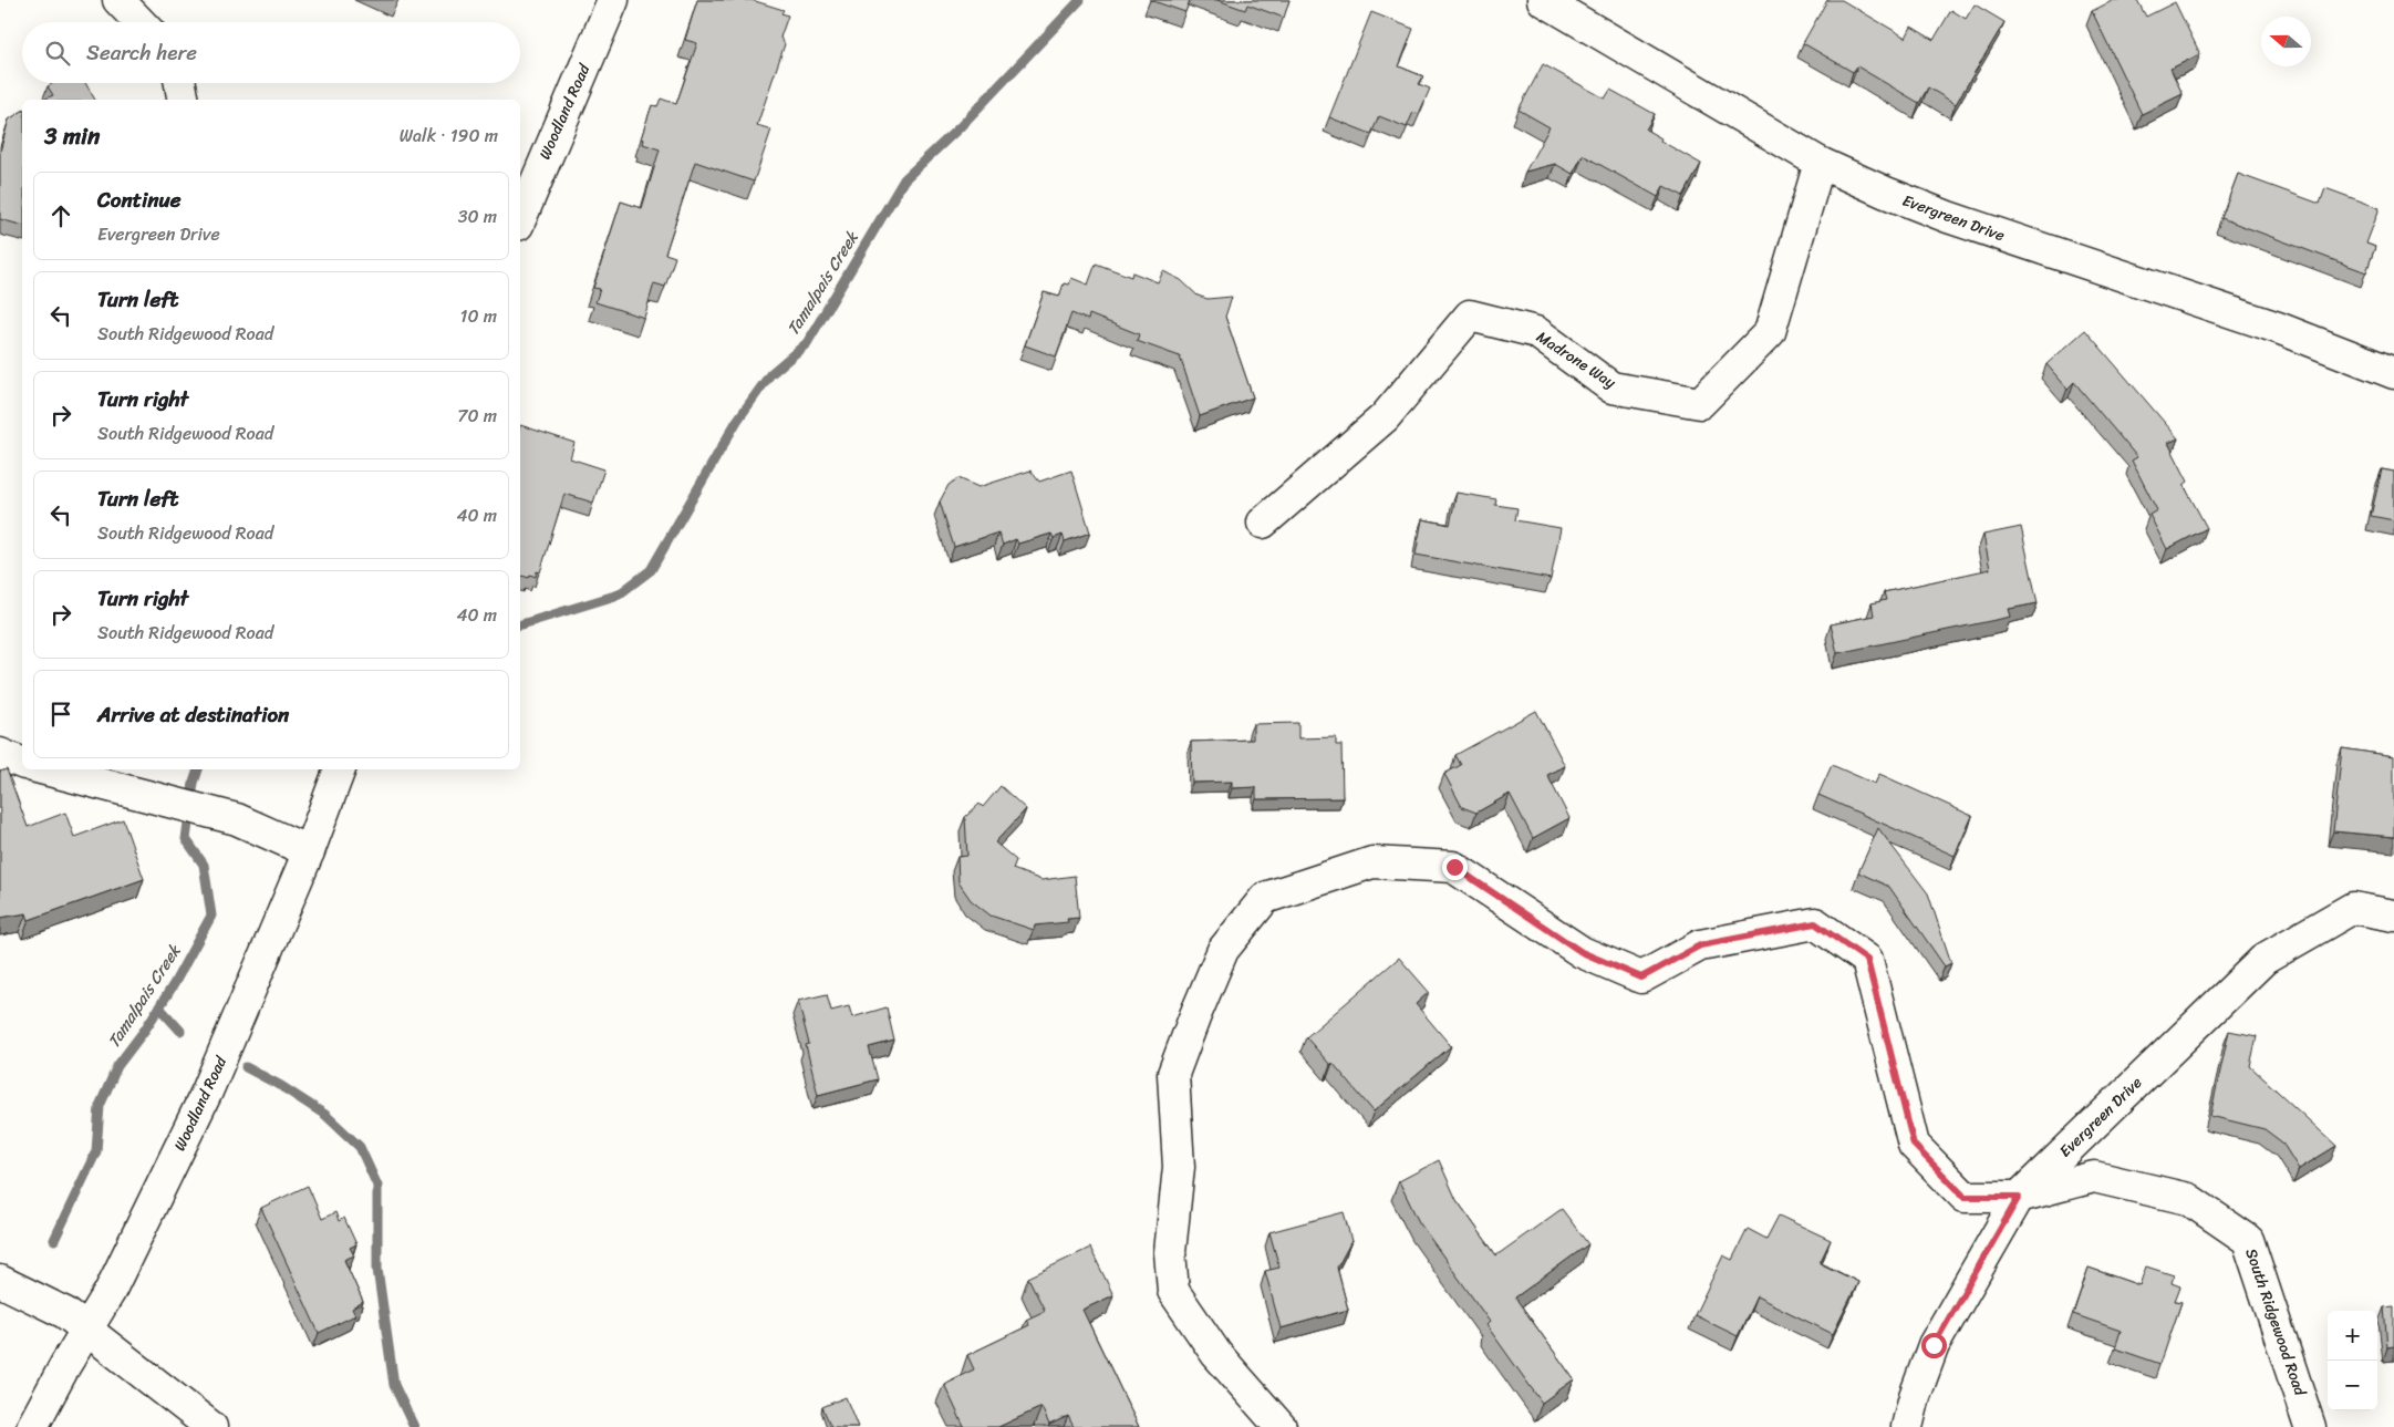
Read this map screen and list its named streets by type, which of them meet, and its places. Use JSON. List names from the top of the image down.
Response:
{
  "streets": {
    "street": [
      "Woodland Road",
      "Evergreen Drive",
      "Madrone Way",
      "South Ridgewood Road"
    ]
  },
  "crossings": [
    ["Evergreen Drive", "Madrone Way"],
    ["Evergreen Drive", "South Ridgewood Road"]
  ],
  "water": ["Tamalpais Creek"],
  "north": "left",
  "page": {
    "search": "Search here",
    "heading": ["3 min", "Walk · 190 m"],
    "list": [
      ["Continue", "Evergreen Drive", "30 m"],
      ["Turn left", "South Ridgewood Road", "10 m"],
      ["Turn right", "South Ridgewood Road", "70 m"],
      ["Turn left", "South Ridgewood Road", "40 m"],
      ["Turn right", "South Ridgewood Road", "40 m"],
      "Arrive at destination"
    ],
    "map_buttons": ["+", "−"]
  }
}
